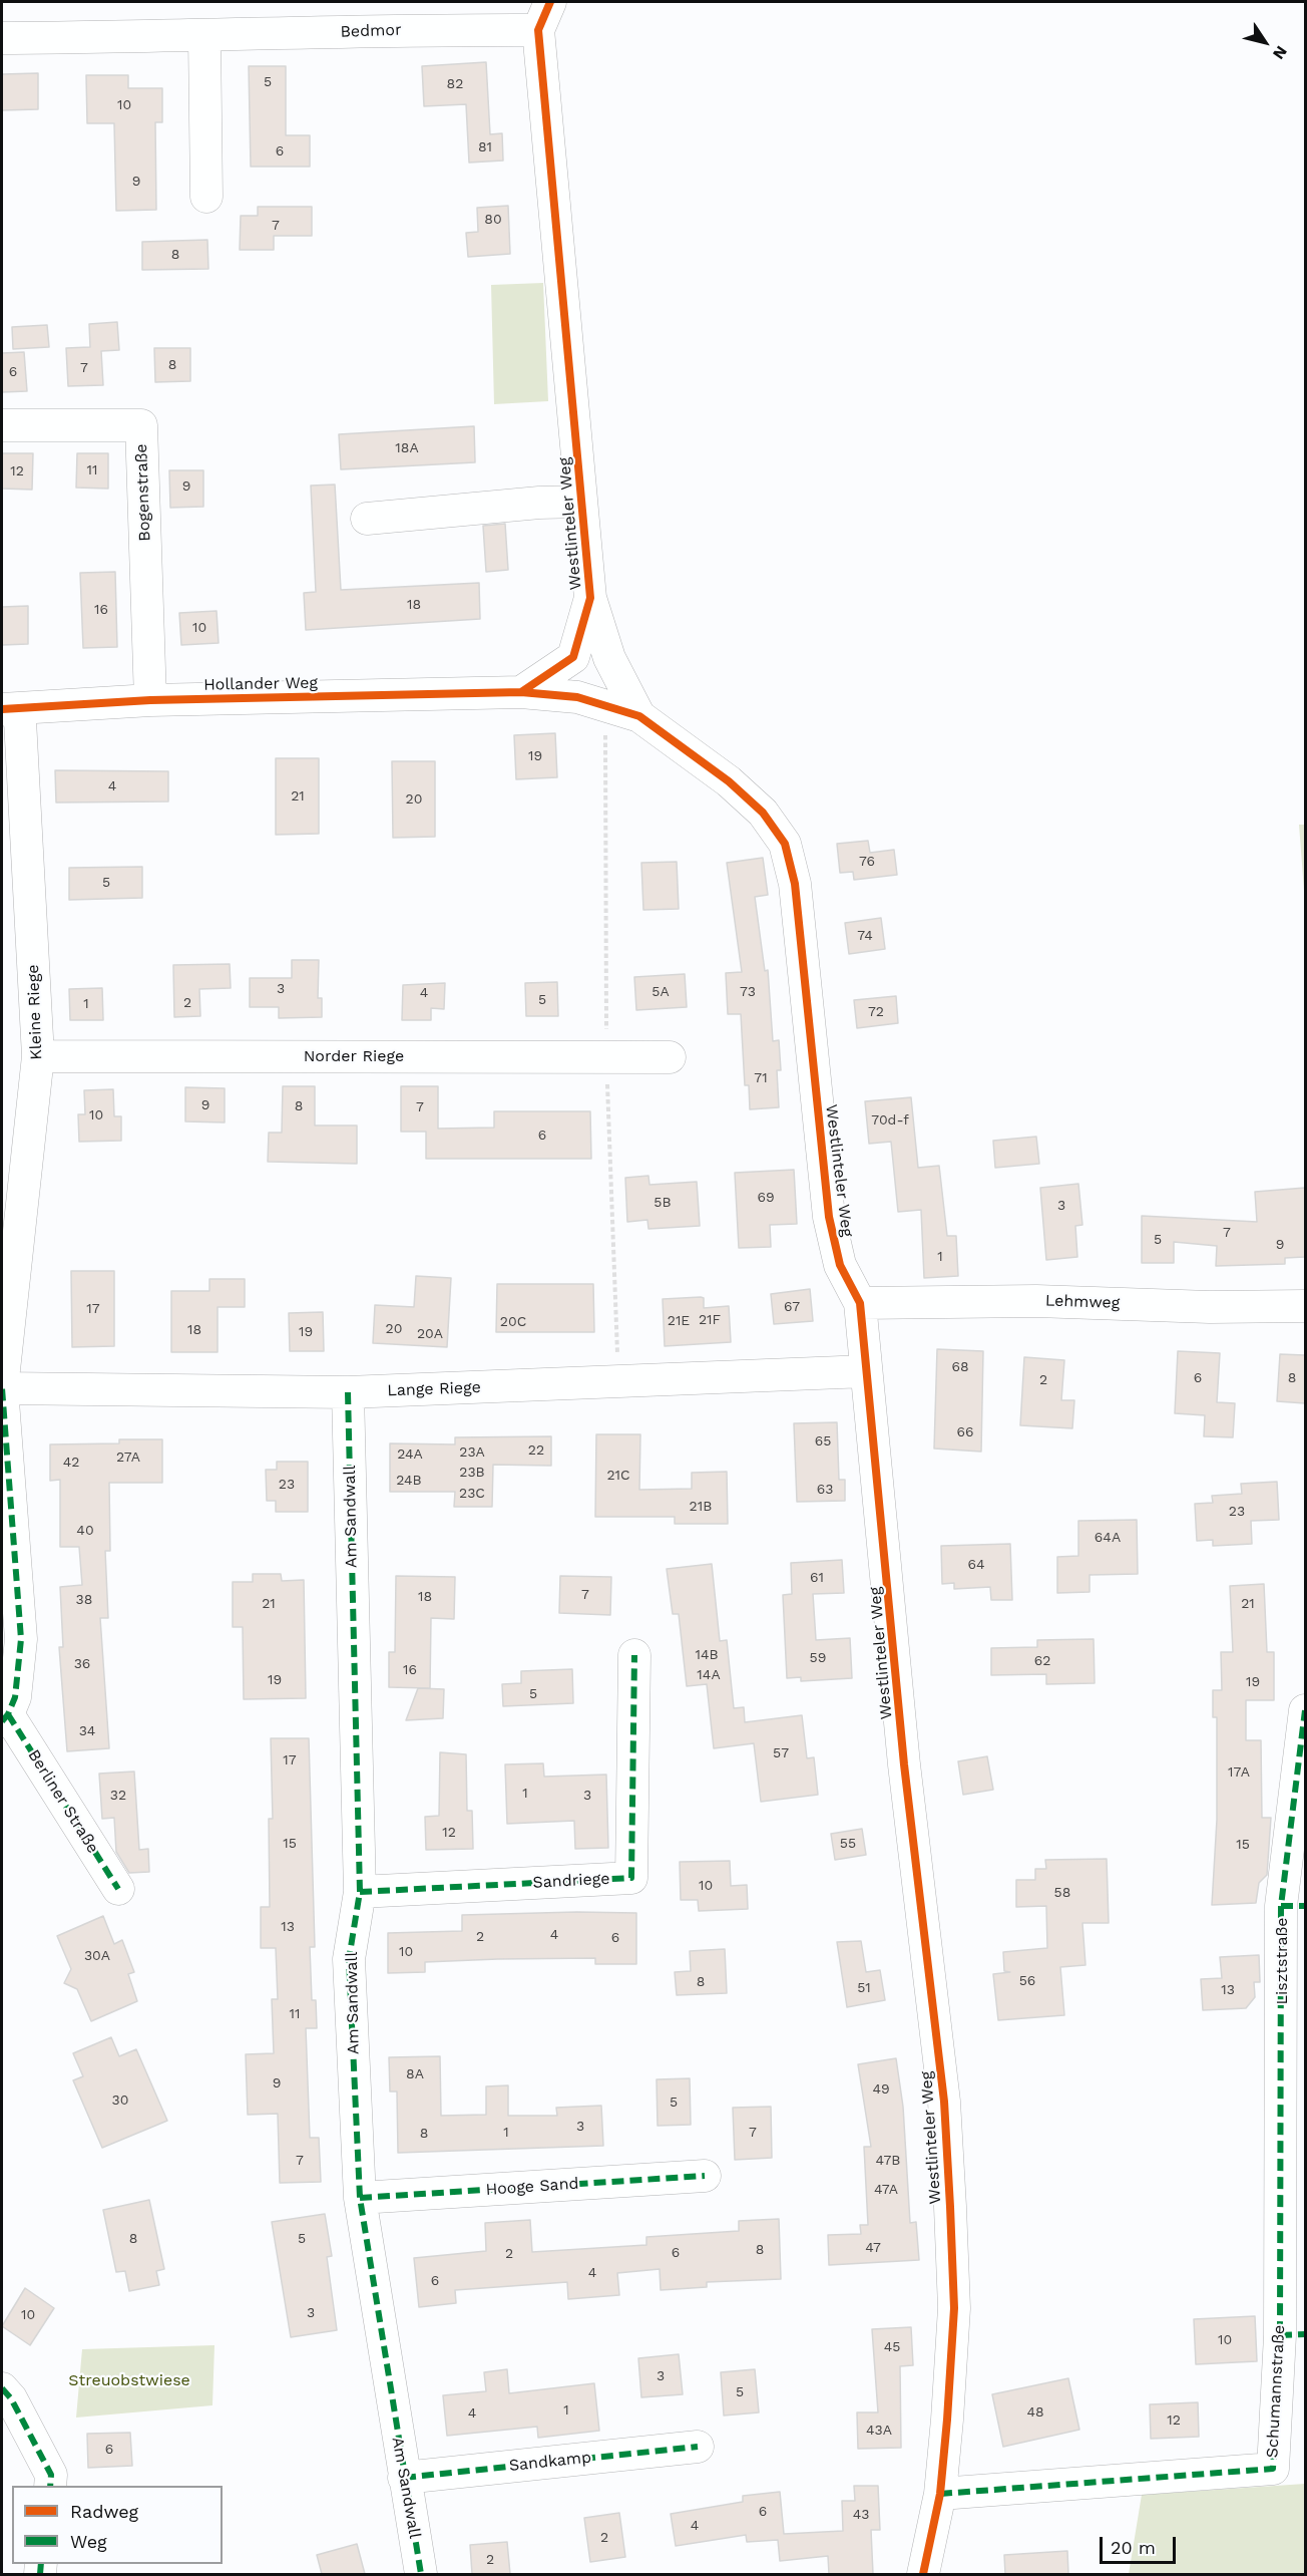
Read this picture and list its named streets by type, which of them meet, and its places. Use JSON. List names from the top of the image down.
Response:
{
  "streets": {
    "street": [
      "Bedmor",
      "Bogenstraße",
      "Westlinteler Weg",
      "Hollander Weg",
      "Kleine Riege",
      "Norder Riege",
      "Lehmweg",
      "Lange Riege",
      "Am Sandwall",
      "Berliner Straße",
      "Sandriege",
      "Lisztstraße",
      "Hooge Sand",
      "Schumannstraße",
      "Sandkamp"
    ]
  },
  "crossings": [
    ["Bedmor", "Westlinteler Weg"],
    ["Bogenstraße", "Hollander Weg"],
    ["Westlinteler Weg", "Hollander Weg"],
    ["Westlinteler Weg", "Lehmweg"],
    ["Westlinteler Weg", "Lange Riege"],
    ["Westlinteler Weg", "Schumannstraße"],
    ["Hollander Weg", "Kleine Riege"],
    ["Kleine Riege", "Norder Riege"],
    ["Kleine Riege", "Lange Riege"],
    ["Kleine Riege", "Berliner Straße"],
    ["Lange Riege", "Am Sandwall"],
    ["Lange Riege", "Berliner Straße"],
    ["Am Sandwall", "Sandriege"],
    ["Am Sandwall", "Hooge Sand"],
    ["Am Sandwall", "Sandkamp"],
    ["Lisztstraße", "Schumannstraße"]
  ],
  "parks": ["Streuobstwiese"],
  "house_numbers": [
    "5",
    "82",
    "10",
    "81",
    "6",
    "9",
    "80",
    "7",
    "8",
    "8",
    "7",
    "6",
    "18A",
    "11",
    "12",
    "9",
    "18",
    "16",
    "10",
    "19",
    "4",
    "21",
    "20",
    "76",
    "5",
    "74",
    "3",
    "5A",
    "73",
    "4",
    "5",
    "2",
    "1",
    "72",
    "71",
    "9",
    "8",
    "7",
    "10",
    "70d-f",
    "6",
    "69",
    "5B",
    "3",
    "7",
    "5",
    "9",
    "1",
    "67",
    "17",
    "21F",
    "21E",
    "20C",
    "20",
    "18",
    "19",
    "20A",
    "68",
    "6",
    "8",
    "2",
    "66",
    "65",
    "22",
    "23A",
    "24A",
    "27A",
    "42",
    "23B",
    "21C",
    "24B",
    "23",
    "63",
    "23C",
    "21B",
    "23",
    "40",
    "64A",
    "64",
    "61",
    "7",
    "18",
    "38",
    "21",
    "21",
    "14B",
    "59",
    "62",
    "36",
    "16",
    "14A",
    "19",
    "19",
    "5",
    "34",
    "57",
    "17",
    "17A",
    "1",
    "32",
    "3",
    "12",
    "15",
    "55",
    "15",
    "10",
    "58",
    "13",
    "4",
    "2",
    "6",
    "10",
    "30A",
    "56",
    "8",
    "51",
    "13",
    "11",
    "8A",
    "9",
    "49",
    "30",
    "5",
    "3",
    "1",
    "7",
    "8",
    "7",
    "47B",
    "47A",
    "8",
    "5",
    "47",
    "8",
    "6",
    "2",
    "4",
    "6",
    "3",
    "10",
    "10",
    "45",
    "3",
    "5",
    "1",
    "48",
    "4",
    "12",
    "43A",
    "6",
    "6",
    "43",
    "4",
    "2",
    "2"
  ],
  "legend": ["Radweg", "Weg"],
  "scale_bar": "20 m",
  "north": "bottom right"
}
